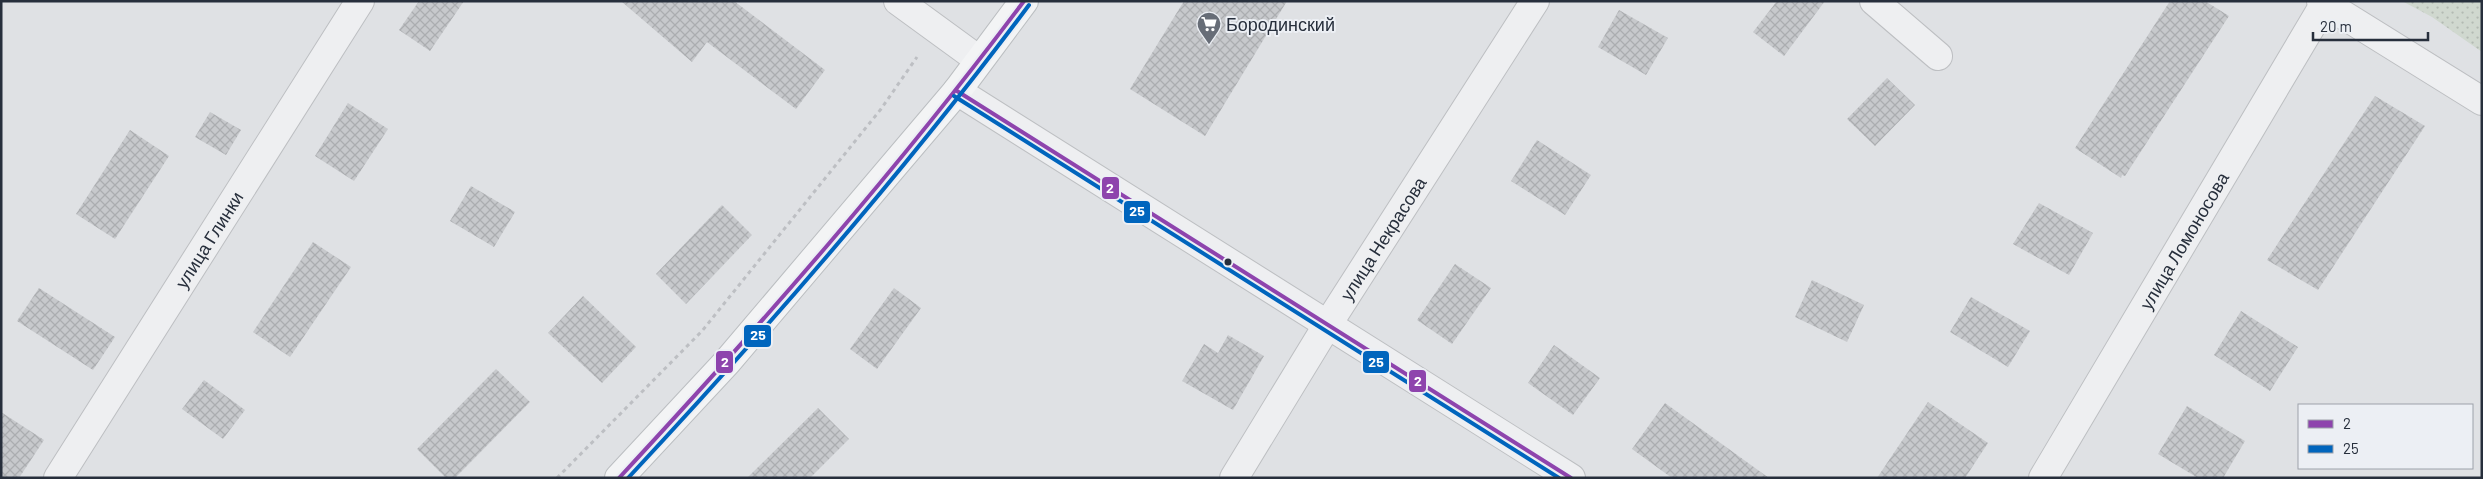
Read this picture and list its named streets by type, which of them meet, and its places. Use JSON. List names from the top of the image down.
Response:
{
  "streets": {
    "street": ["улица Некрасова", "улица Глинки", "улица Ломоносова"]
  },
  "places": {
    "supermarket": ["Бородинский"]
  },
  "lines": ["transit line 2", "transit line 25"],
  "legend": ["2", "25"],
  "scale_bar": "20 m"
}
